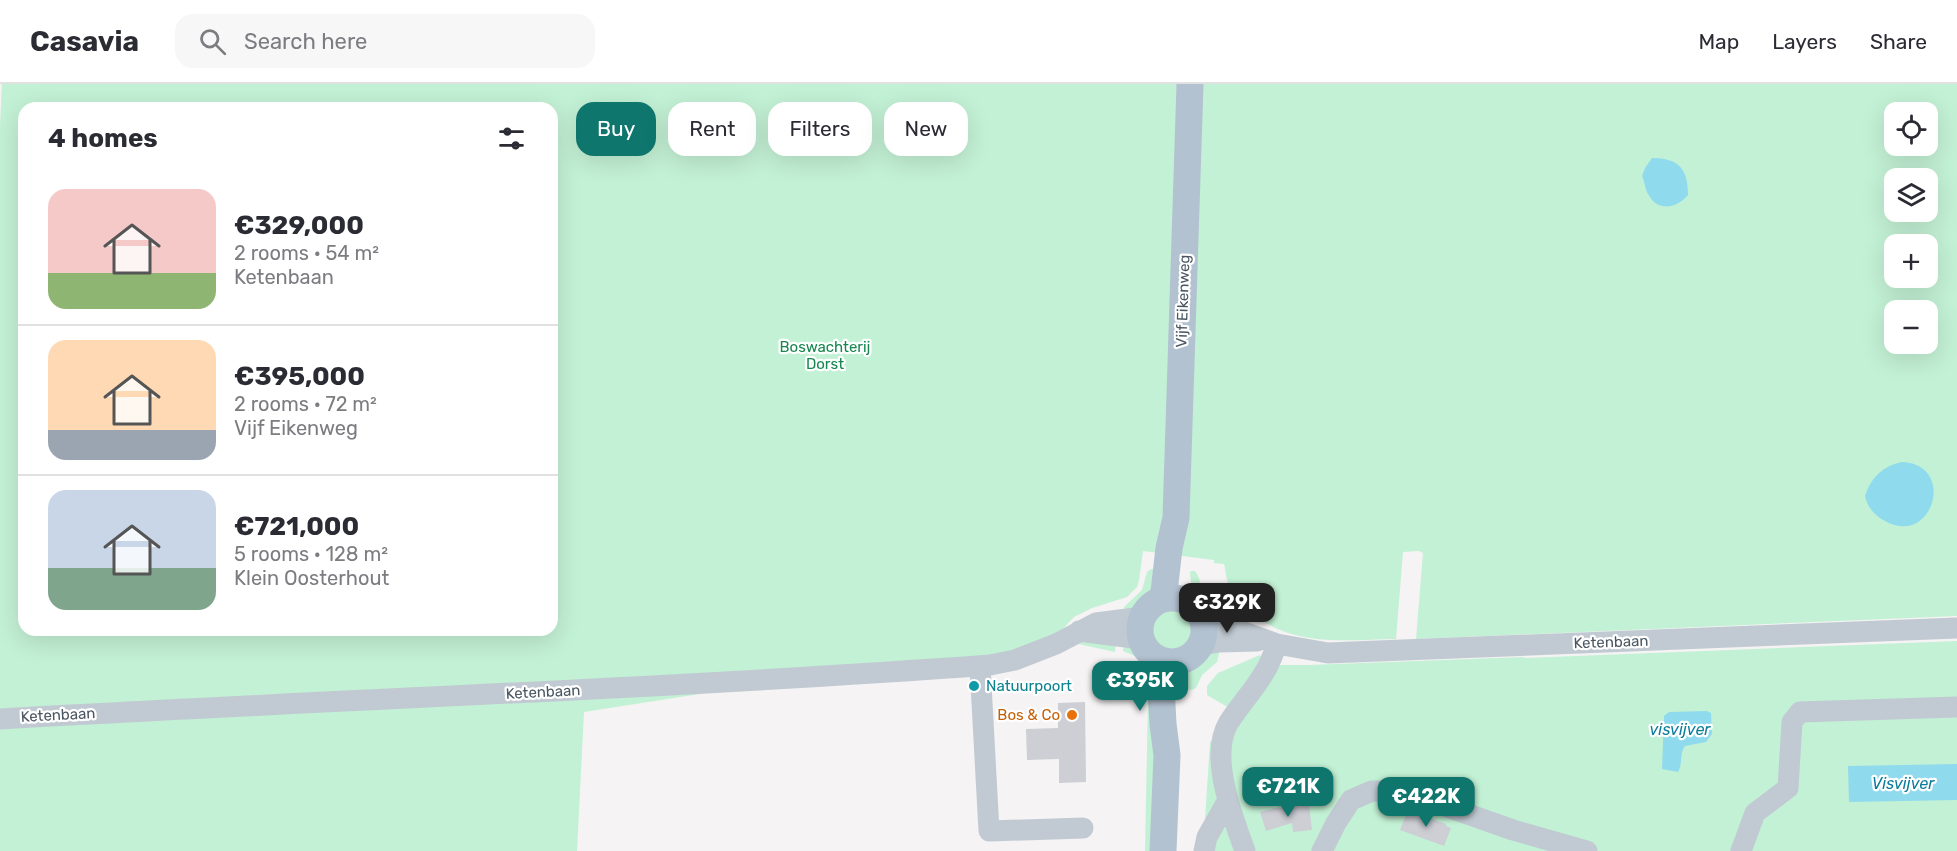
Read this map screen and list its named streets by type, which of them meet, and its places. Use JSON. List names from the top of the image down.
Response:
{
  "streets": {
    "main road": ["Vijf Eikenweg"],
    "street": ["Ketenbaan"]
  },
  "crossings": [
    ["Vijf Eikenweg", "Ketenbaan"]
  ],
  "water": ["visvijver", "Visvijver"],
  "parks": ["Boswachterij Dorst"],
  "places": ["Natuurpoort", "Bos & Co"],
  "page": {
    "header": "Casavia",
    "search": "Search here",
    "nav": ["Map", "Layers", "Share"],
    "map_buttons": ["+", "−"],
    "chip": [
      "Buy",
      "Rent",
      "Filters",
      "New"
    ],
    "heading": "4 homes",
    "list": [
      {
        "name": "€329,000",
        "note": "2 rooms · 54 m² · Ketenbaan"
      },
      {
        "name": "€395,000",
        "note": "2 rooms · 72 m² · Vijf Eikenweg"
      },
      {
        "name": "€721,000",
        "note": "5 rooms · 128 m² · Klein Oosterhout"
      }
    ],
    "price": [
      "€329K",
      "€395K",
      "€721K",
      "€422K"
    ]
  }
}
